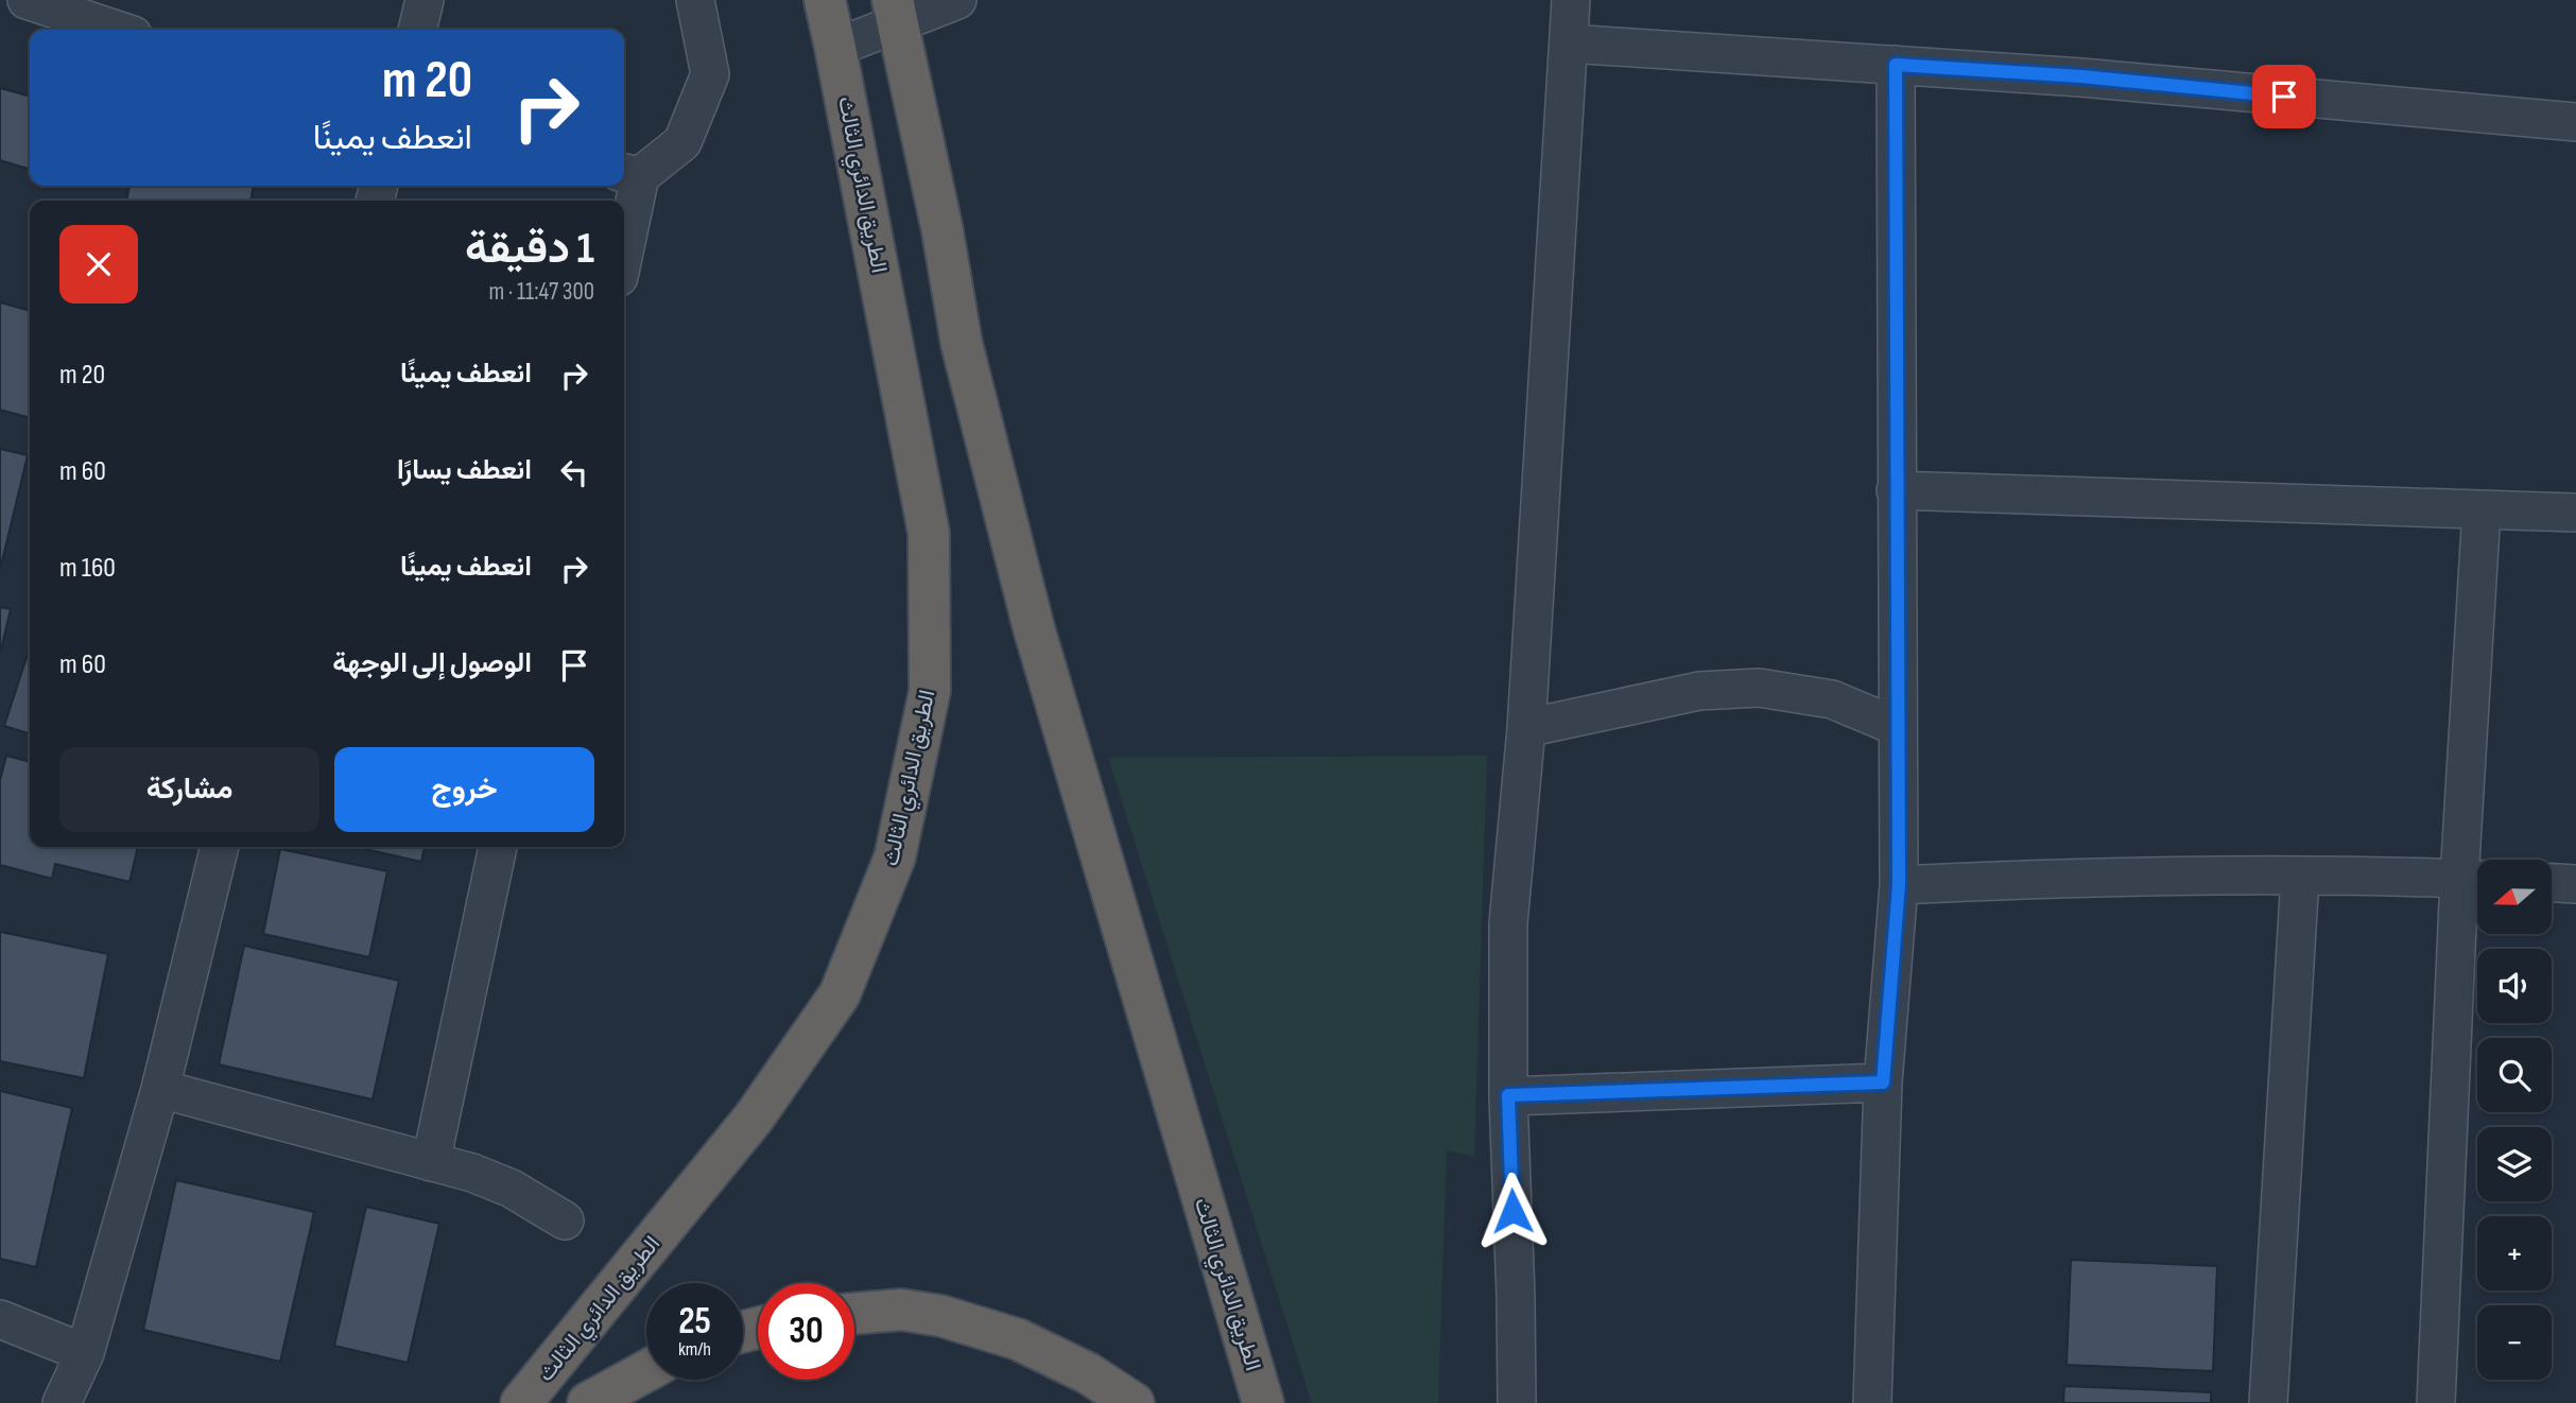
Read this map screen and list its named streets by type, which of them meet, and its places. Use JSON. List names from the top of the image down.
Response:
{
  "streets": {
    "highway": ["الطريق الدائري الثالث"]
  },
  "north": "left",
  "page": {
    "turn": ["20 m", "انعطف يمينًا"],
    "heading": ["1 دقيقة", "300 m · 11:47"],
    "list": [
      {
        "name": "انعطف يمينًا",
        "value": "20 m"
      },
      {
        "name": "انعطف يسارًا",
        "value": "60 m"
      },
      {
        "name": "انعطف يمينًا",
        "value": "160 m"
      },
      {
        "name": "الوصول إلى الوجهة",
        "value": "60 m"
      }
    ],
    "buttons": ["خروج", "مشاركة"],
    "map_buttons": ["+", "−"],
    "speed": "25 km/h",
    "limit": "30"
  }
}
